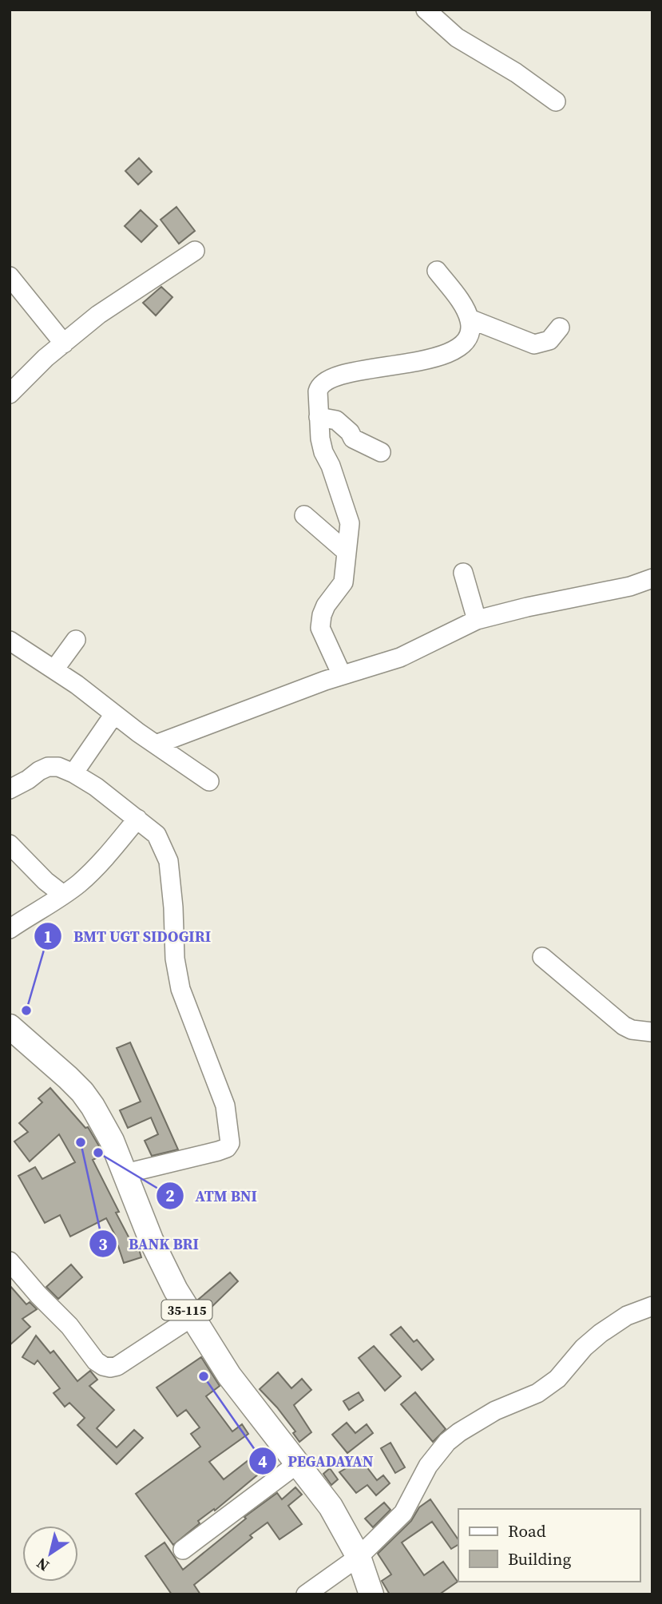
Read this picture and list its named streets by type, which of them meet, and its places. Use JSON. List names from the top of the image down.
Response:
{
  "streets": {
    "main road": ["35-115"]
  },
  "places": [
    "BMT UGT SIDOGIRI",
    "BANK BRI",
    "ATM BNI",
    "PEGADAYAN"
  ],
  "legend": ["Road", "Building"],
  "north": "bottom left"
}
